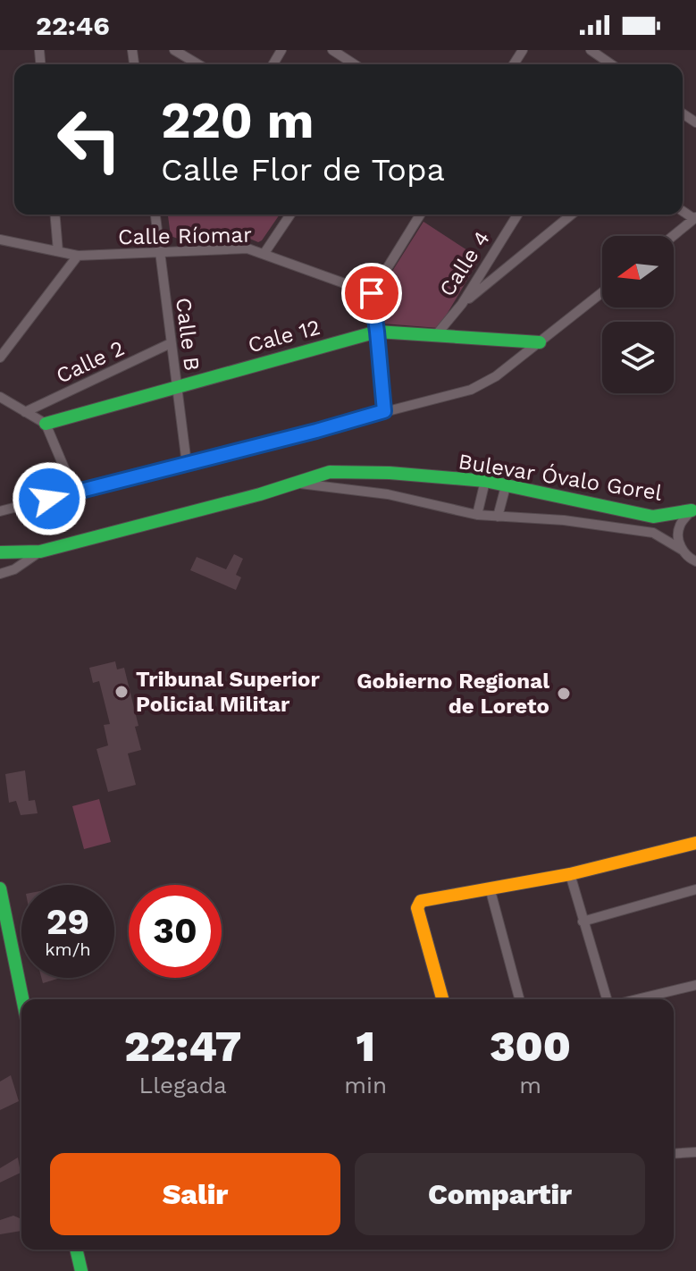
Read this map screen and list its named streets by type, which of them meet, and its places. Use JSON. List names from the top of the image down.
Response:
{
  "streets": {
    "street": [
      "Calle Ríomar",
      "Calle 4",
      "Calle B",
      "Cale 12",
      "Calle 2",
      "Bulevar Óvalo Gorel"
    ]
  },
  "crossings": [
    ["Calle Ríomar", "Calle B"],
    ["Calle 4", "Cale 12"],
    ["Calle B", "Cale 12"],
    ["Calle B", "Calle 2"]
  ],
  "places": ["Tribunal Superior Policial Militar", "Gobierno Regional de Loreto"],
  "north": "left",
  "page": {
    "status": "22:46",
    "turn": ["220 m", "Calle Flor de Topa"],
    "speed": "29 km/h",
    "limit": "30",
    "eta": [
      "22:47",
      "Llegada",
      "1",
      "min",
      "300",
      "m"
    ],
    "buttons": ["Salir", "Compartir"]
  }
}
